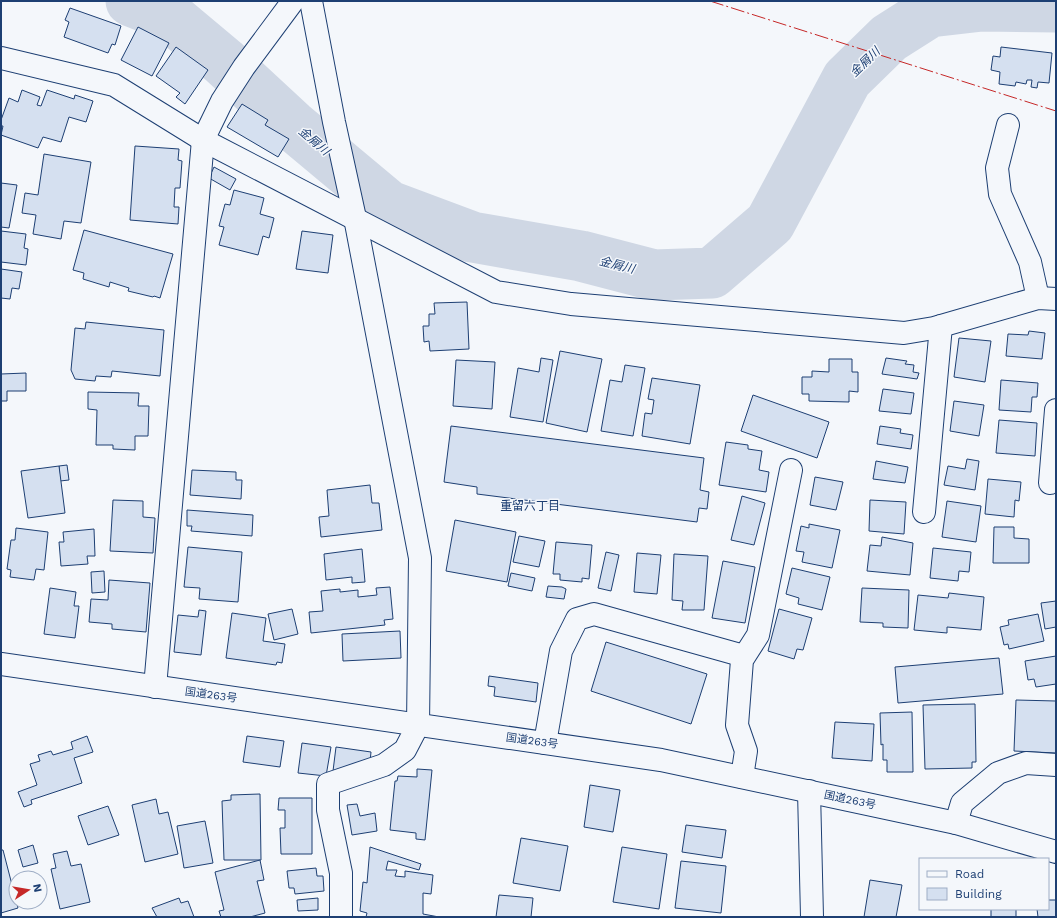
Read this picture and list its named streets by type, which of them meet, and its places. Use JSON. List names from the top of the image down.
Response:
{
  "streets": {
    "main road": ["国道263号"]
  },
  "districts": ["重留六丁目"],
  "water": ["金屑川"],
  "legend": ["Road", "Building"],
  "north": "right"
}
